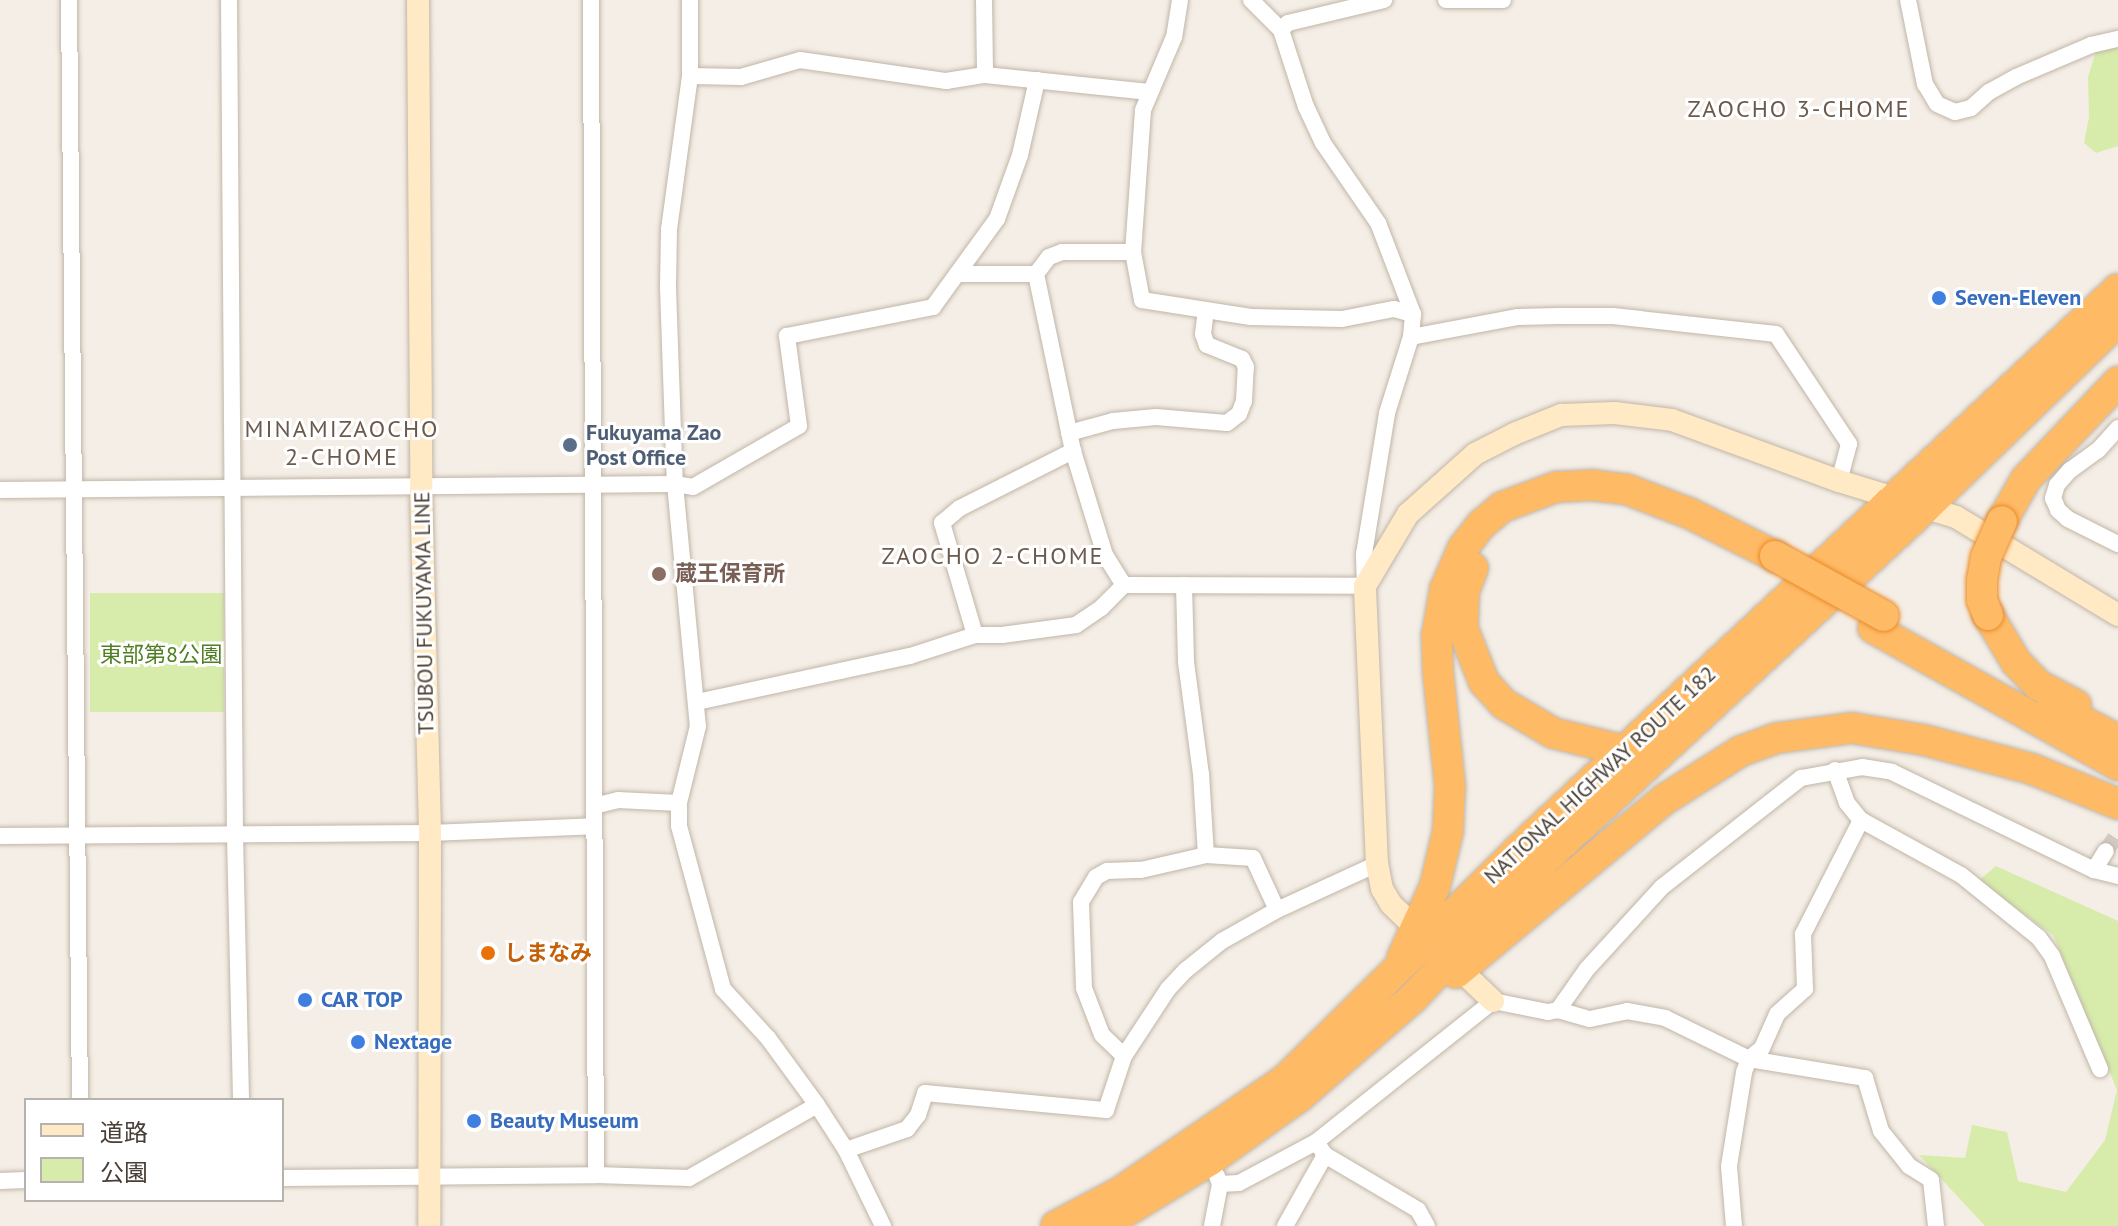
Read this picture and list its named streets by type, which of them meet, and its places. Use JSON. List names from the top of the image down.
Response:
{
  "streets": {
    "highway": ["NATIONAL HIGHWAY ROUTE 182"],
    "street": ["TSUBOU FUKUYAMA LINE"]
  },
  "districts": ["ZAOCHO 3-CHOME", "MINAMIZAOCHO 2-CHOME", "ZAOCHO 2-CHOME"],
  "parks": ["東部第8公園"],
  "places": [
    "Seven-Eleven",
    "Fukuyama Zao Post Office",
    "蔵王保育所",
    "しまなみ",
    "CAR TOP",
    "Nextage",
    "Beauty Museum"
  ],
  "legend": ["道路", "公園"]
}
